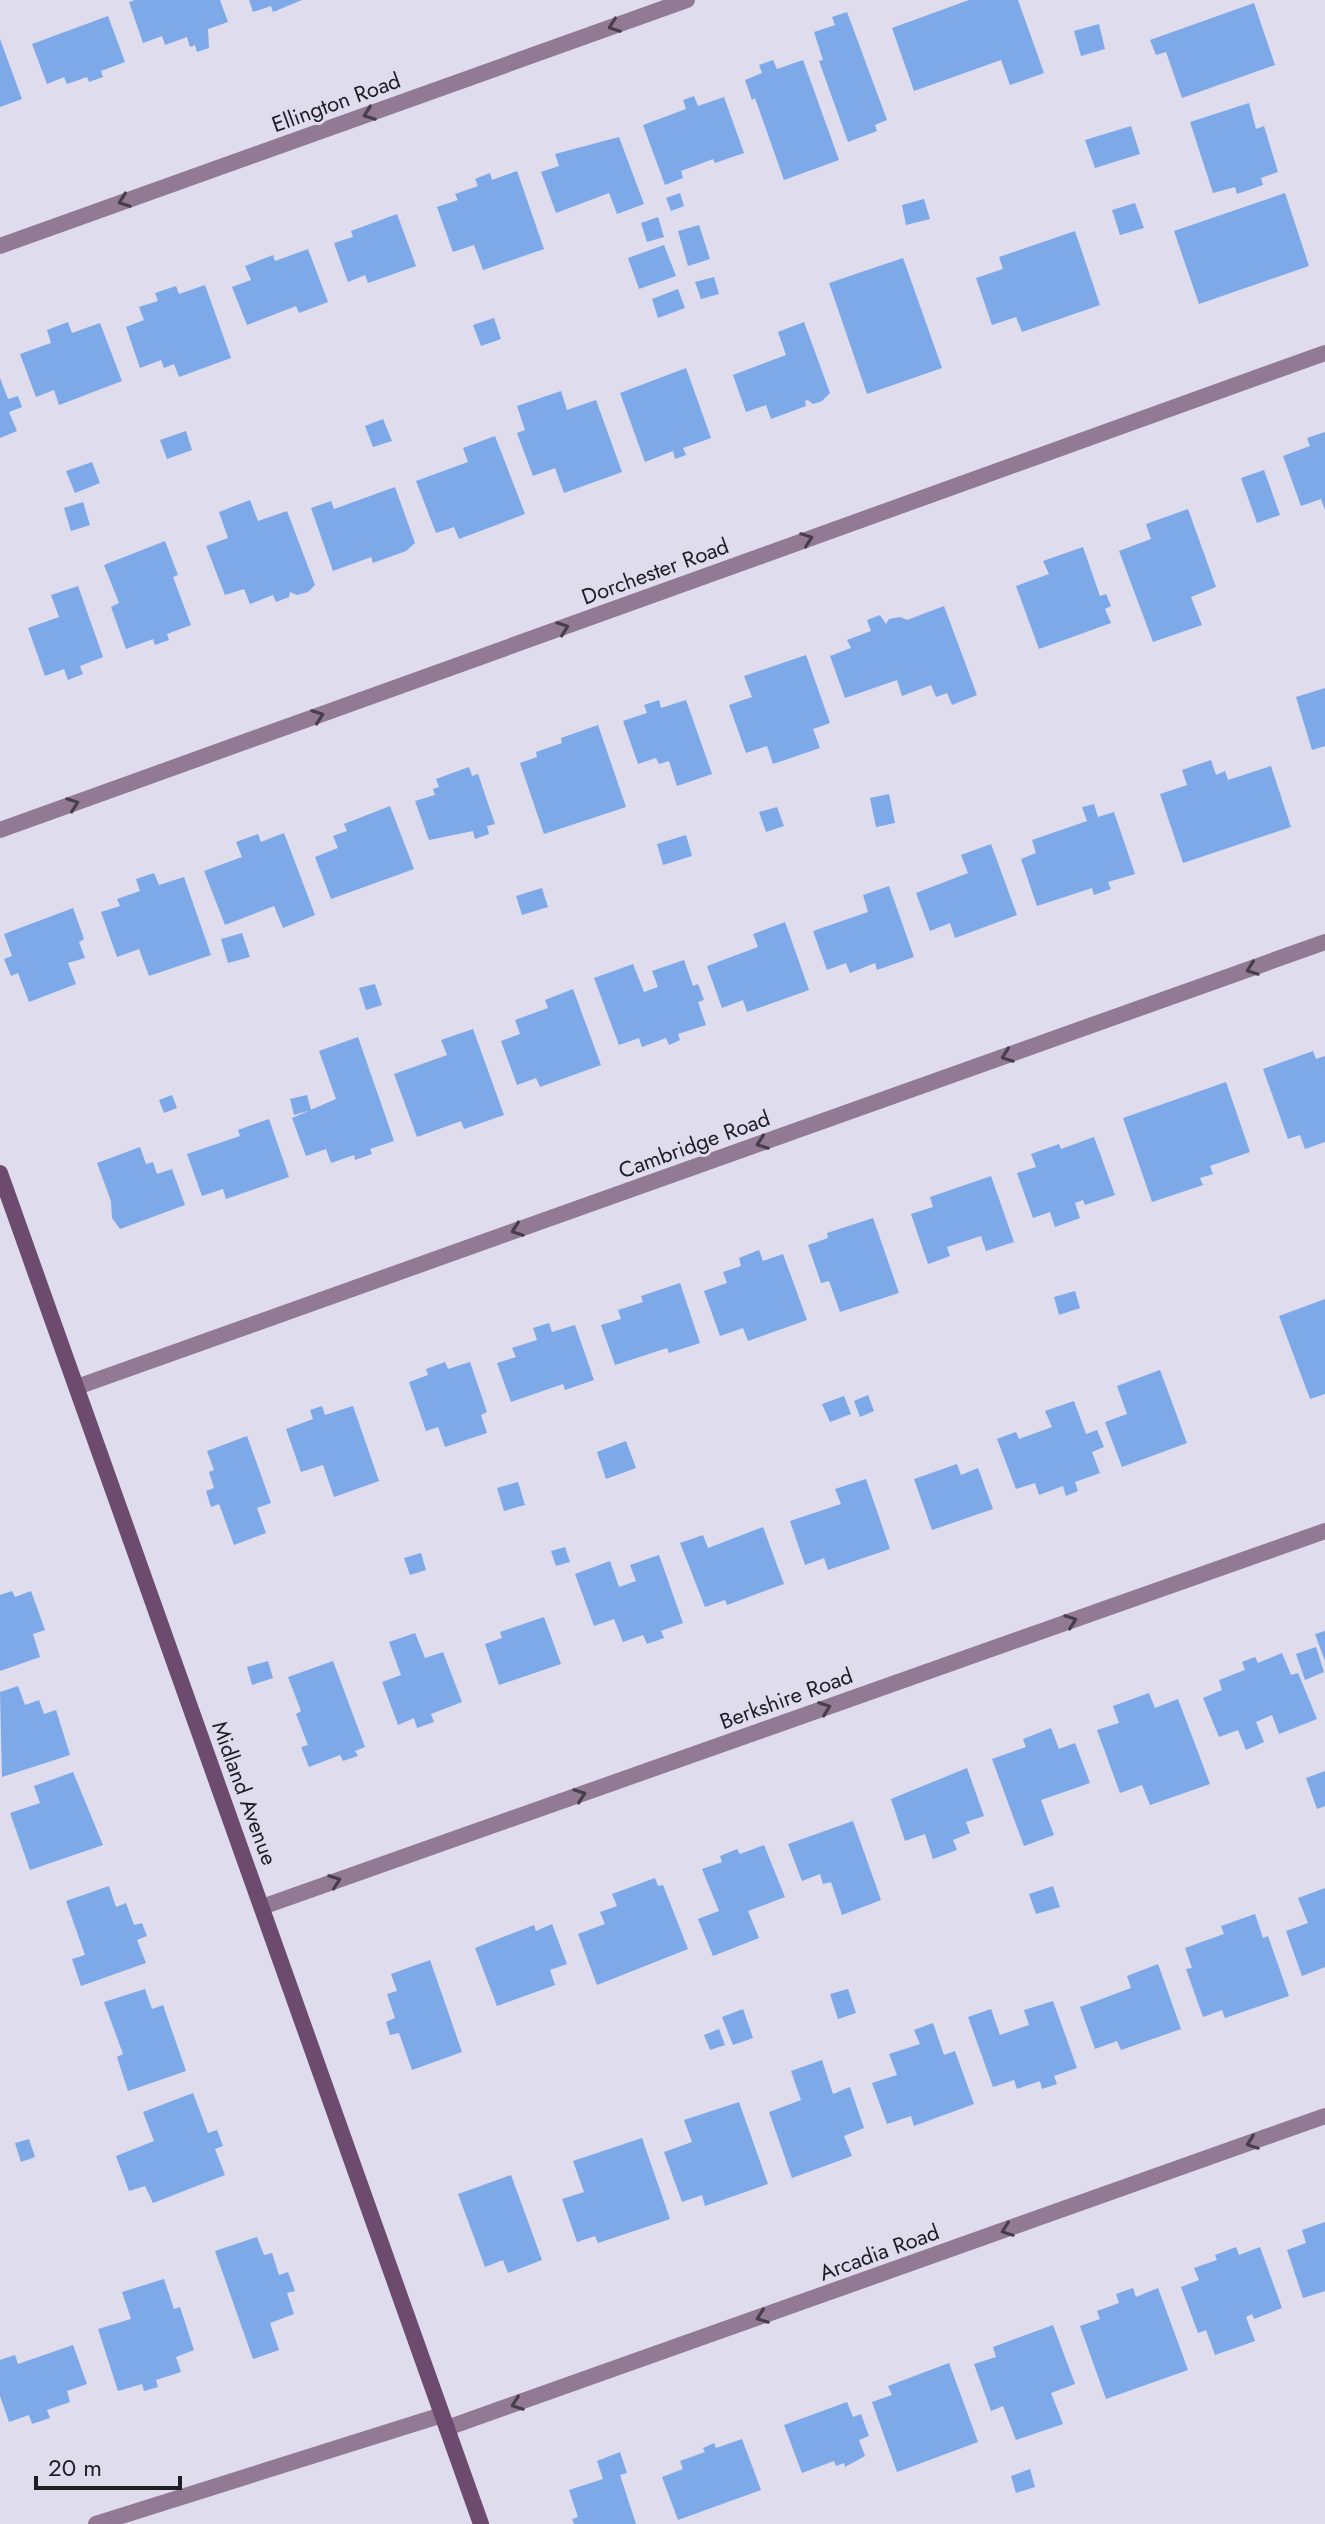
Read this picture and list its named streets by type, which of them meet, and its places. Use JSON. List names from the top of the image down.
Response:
{
  "streets": {
    "street": [
      "Ellington Road",
      "Dorchester Road",
      "Cambridge Road",
      "Berkshire Road",
      "Midland Avenue",
      "Arcadia Road"
    ]
  },
  "crossings": [
    ["Cambridge Road", "Midland Avenue"],
    ["Berkshire Road", "Midland Avenue"],
    ["Midland Avenue", "Arcadia Road"]
  ],
  "one_way": [
    "Ellington Road",
    "Dorchester Road",
    "Cambridge Road",
    "Berkshire Road",
    "Arcadia Road"
  ],
  "scale_bar": "20 m"
}
